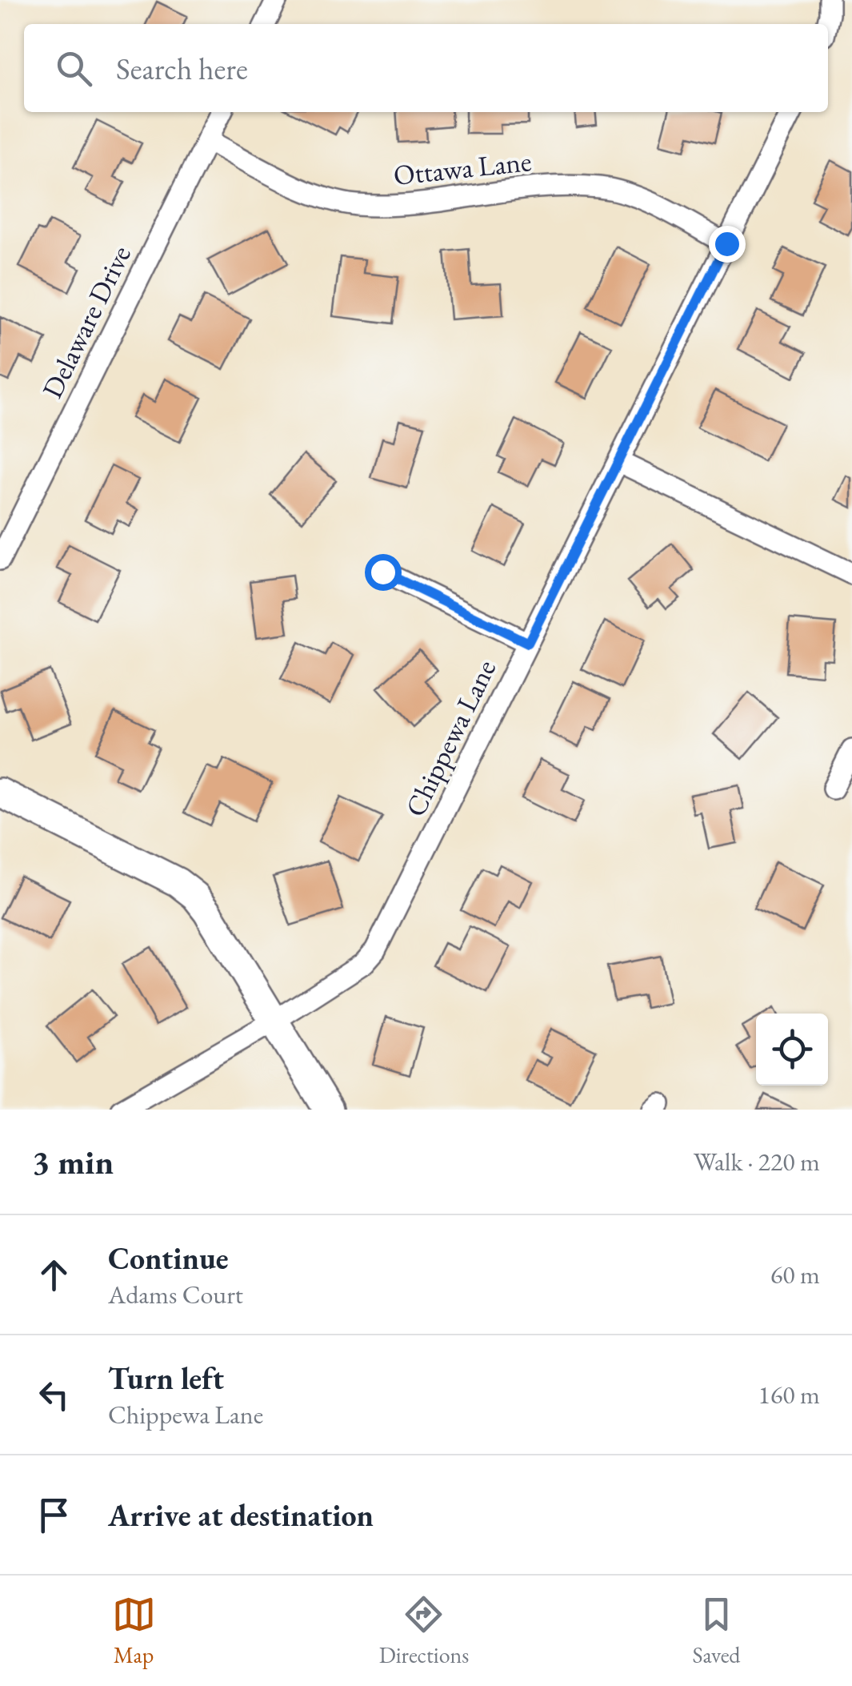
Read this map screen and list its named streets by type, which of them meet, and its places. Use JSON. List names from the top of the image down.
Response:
{
  "streets": {
    "street": ["Ottawa Lane", "Delaware Drive", "Chippewa Lane"]
  },
  "crossings": [
    ["Ottawa Lane", "Delaware Drive"],
    ["Ottawa Lane", "Chippewa Lane"]
  ],
  "page": {
    "search": "Search here",
    "heading": ["3 min", "Walk · 220 m"],
    "list": [
      ["Continue", "Adams Court", "60 m"],
      ["Turn left", "Chippewa Lane", "160 m"],
      "Arrive at destination"
    ],
    "nav": ["Map", "Directions", "Saved"]
  }
}
